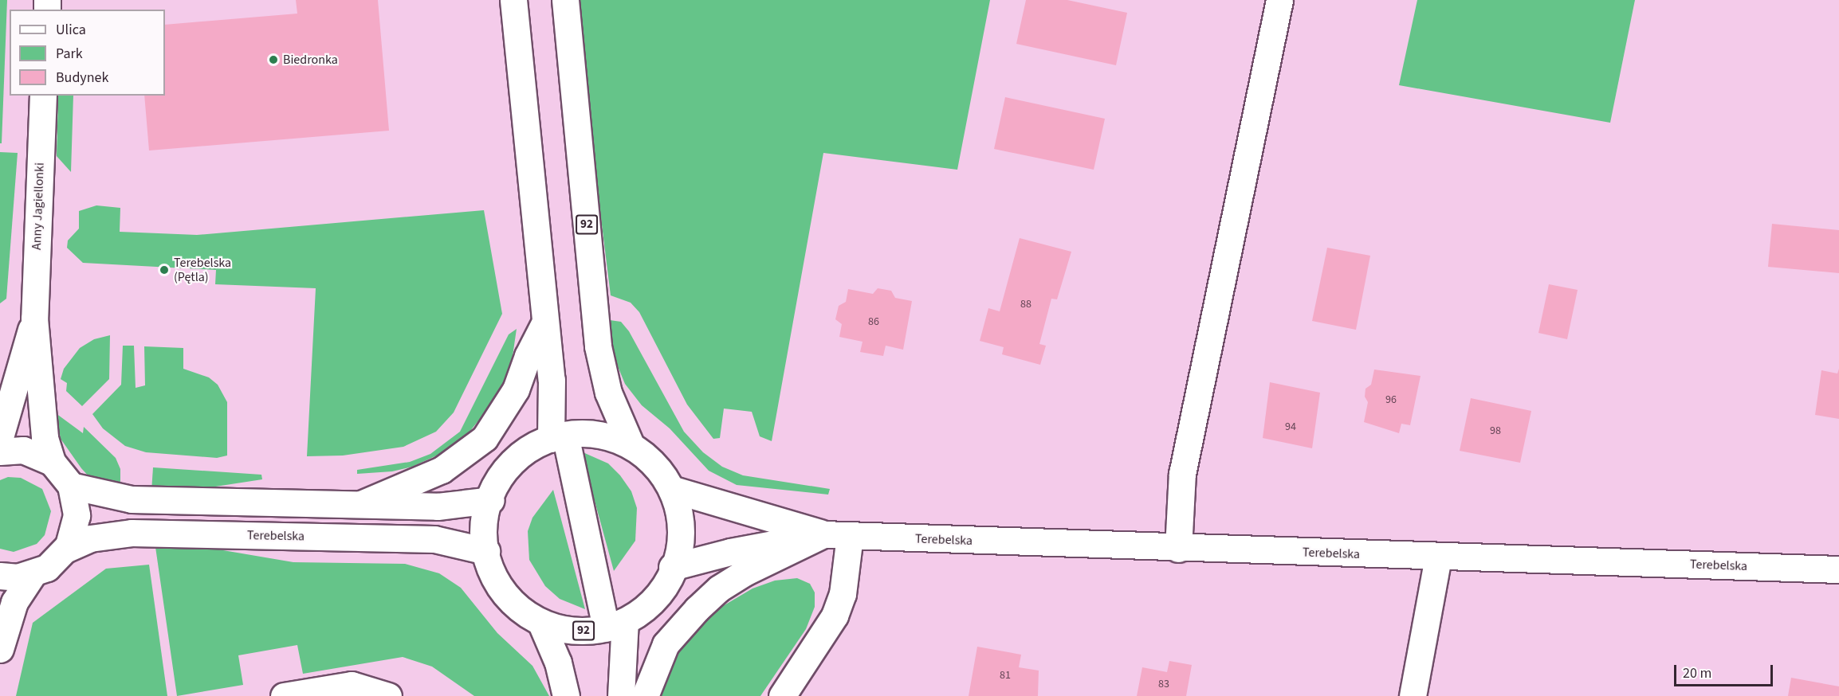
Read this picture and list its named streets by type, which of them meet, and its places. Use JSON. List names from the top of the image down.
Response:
{
  "streets": {
    "street": ["Anny Jagiellonki", "92", "Terebelska"]
  },
  "crossings": [
    ["92", "Terebelska"]
  ],
  "places": ["Biedronka", "Terebelska (Pętla)"],
  "house_numbers": [
    "88",
    "86",
    "96",
    "94",
    "98",
    "81",
    "83"
  ],
  "legend": ["Ulica", "Park", "Budynek"],
  "scale_bar": "20 m"
}
